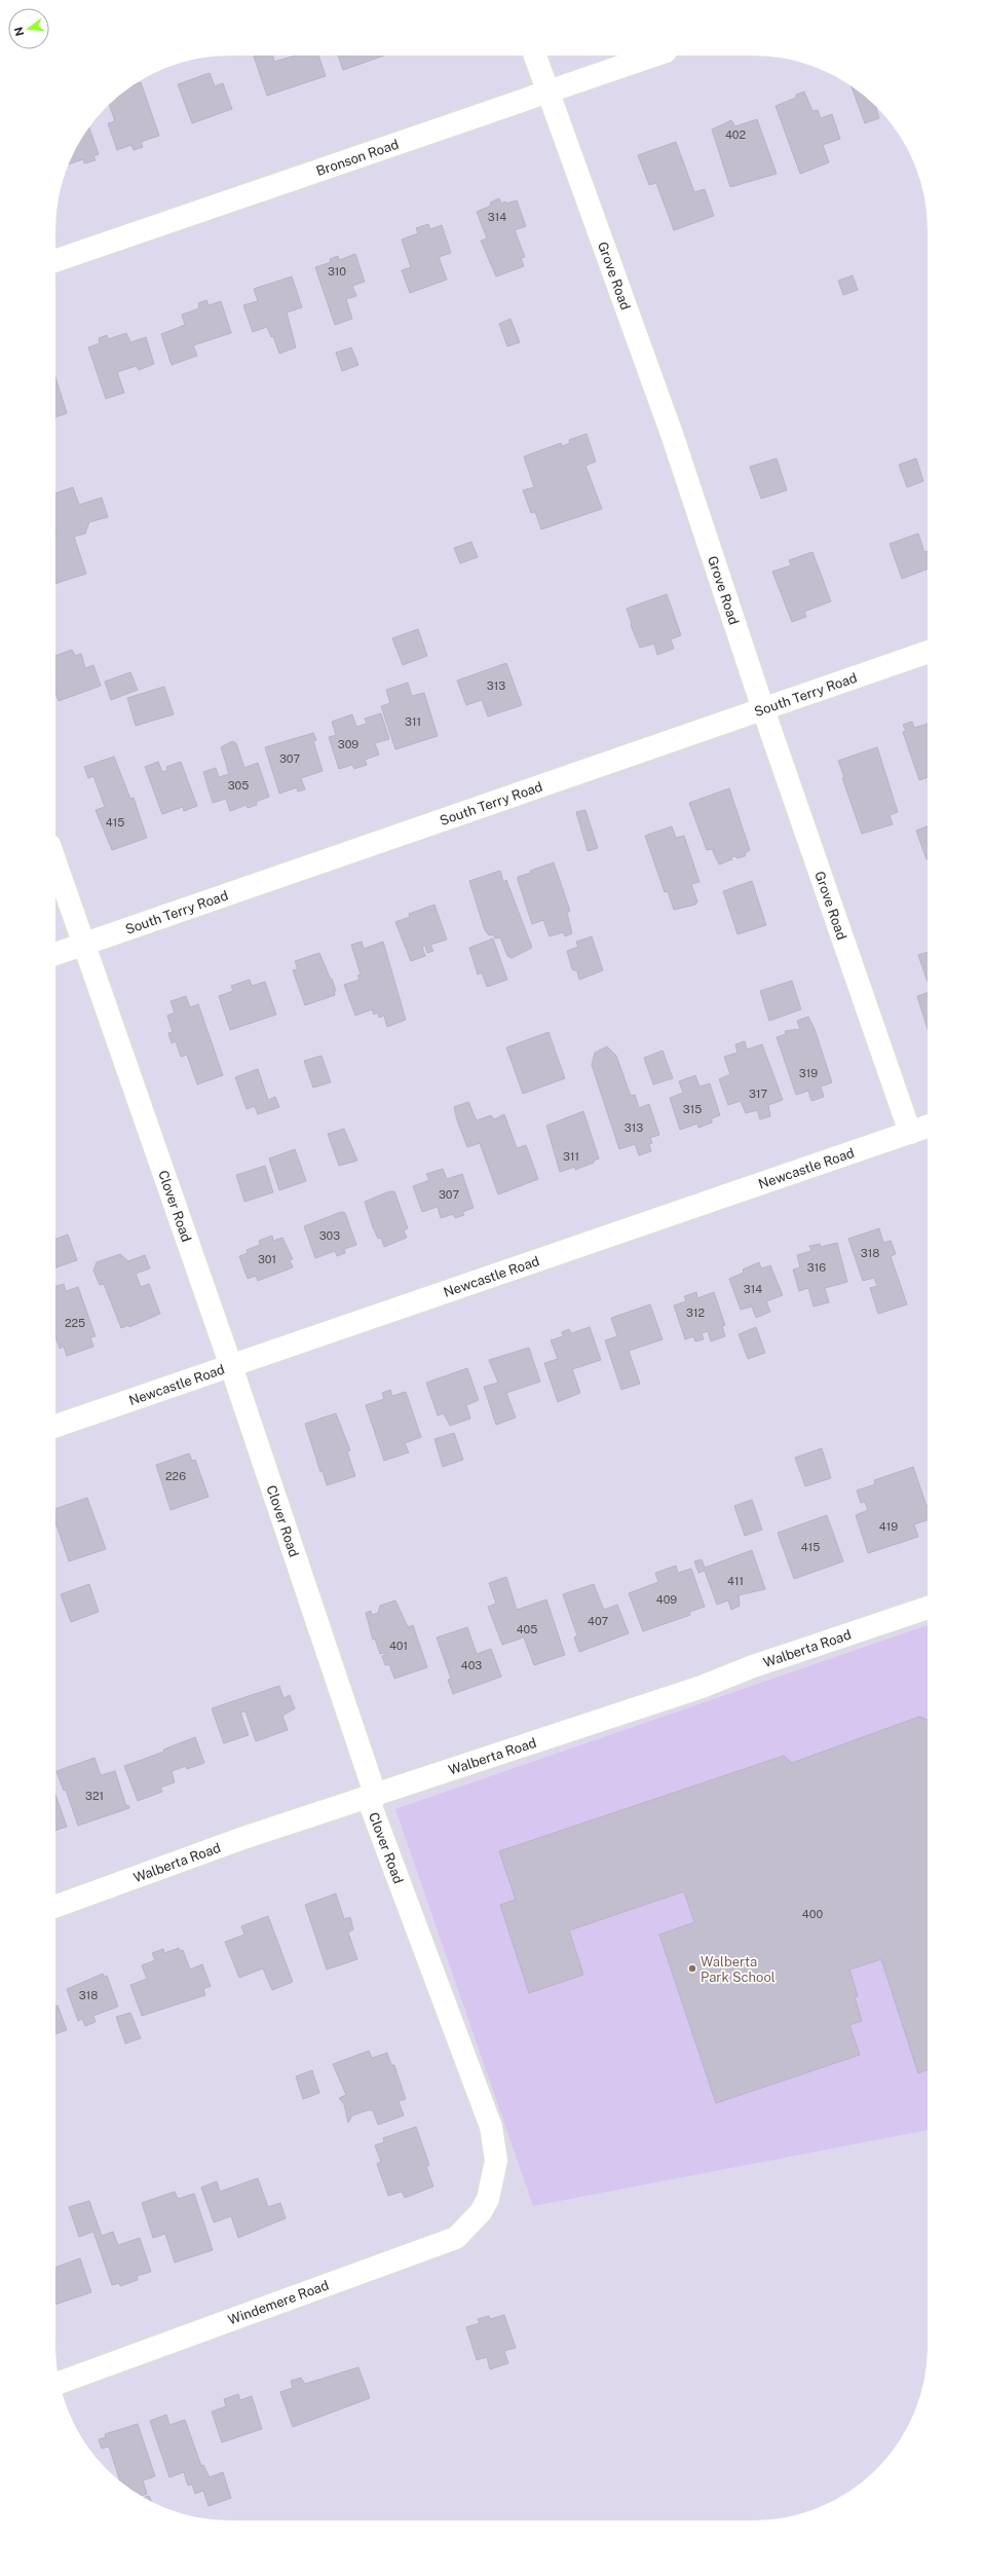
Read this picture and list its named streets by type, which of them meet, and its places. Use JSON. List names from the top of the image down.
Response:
{
  "streets": {
    "street": [
      "Bronson Road",
      "Grove Road",
      "South Terry Road",
      "Newcastle Road",
      "Clover Road",
      "Walberta Road",
      "Windemere Road"
    ]
  },
  "crossings": [
    ["Bronson Road", "Grove Road"],
    ["Grove Road", "South Terry Road"],
    ["Grove Road", "Newcastle Road"],
    ["South Terry Road", "Clover Road"],
    ["Newcastle Road", "Clover Road"],
    ["Clover Road", "Walberta Road"],
    ["Clover Road", "Windemere Road"]
  ],
  "places": ["Walberta Park School"],
  "house_numbers": [
    "402",
    "314",
    "310",
    "313",
    "311",
    "309",
    "307",
    "305",
    "415",
    "319",
    "317",
    "315",
    "313",
    "311",
    "307",
    "303",
    "318",
    "301",
    "316",
    "314",
    "312",
    "225",
    "226",
    "419",
    "415",
    "411",
    "409",
    "407",
    "405",
    "401",
    "403",
    "321",
    "400",
    "318"
  ],
  "north": "left"
}
